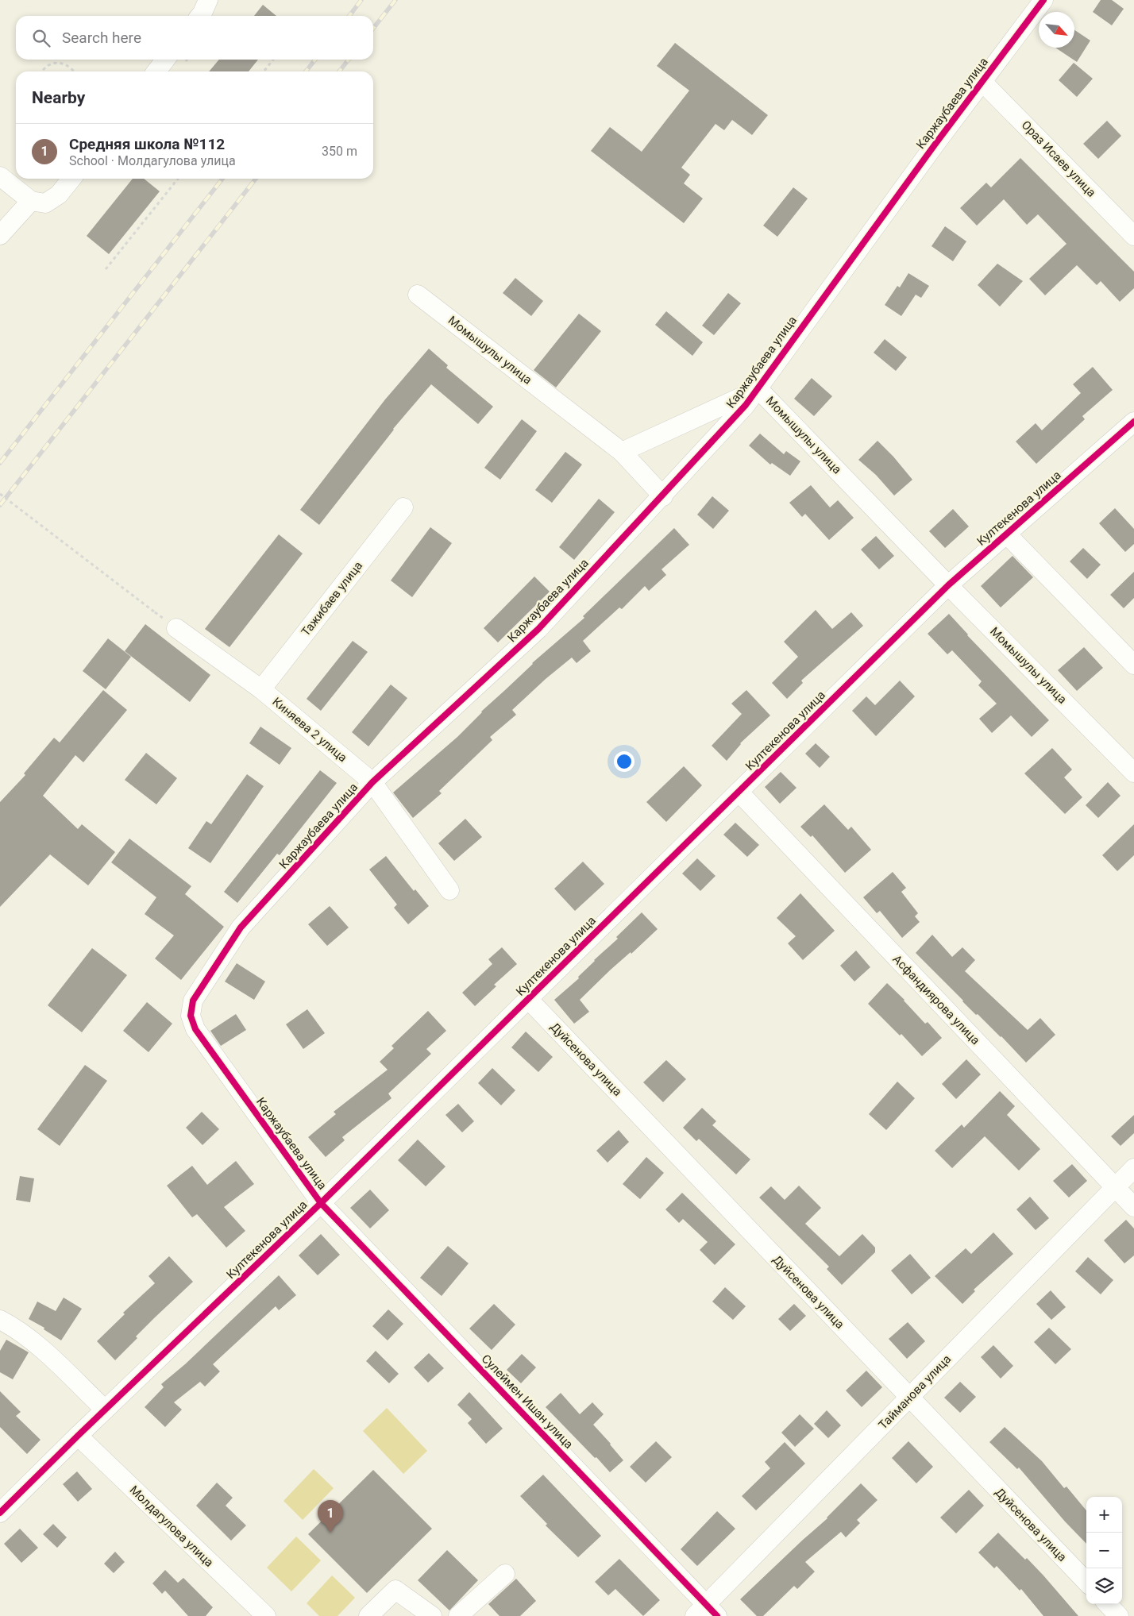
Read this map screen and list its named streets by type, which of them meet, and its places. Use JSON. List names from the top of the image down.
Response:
{
  "streets": {
    "street": [
      "Каржаубаева улица",
      "Ораз Исаев улица",
      "Момышулы улица",
      "Култекенова улица",
      "Тажибаев улица",
      "Киняева 2 улица",
      "Асфандиярова улица",
      "Дуйсенова улица",
      "Тайманова улица",
      "Сулеймен Ишан улица",
      "Молдагулова улица"
    ]
  },
  "crossings": [
    ["Каржаубаева улица", "Ораз Исаев улица"],
    ["Каржаубаева улица", "Момышулы улица"],
    ["Каржаубаева улица", "Култекенова улица"],
    ["Каржаубаева улица", "Киняева 2 улица"],
    ["Каржаубаева улица", "Сулеймен Ишан улица"],
    ["Момышулы улица", "Култекенова улица"],
    ["Култекенова улица", "Асфандиярова улица"],
    ["Култекенова улица", "Дуйсенова улица"],
    ["Култекенова улица", "Сулеймен Ишан улица"],
    ["Култекенова улица", "Молдагулова улица"],
    ["Тажибаев улица", "Киняева 2 улица"],
    ["Асфандиярова улица", "Тайманова улица"],
    ["Дуйсенова улица", "Тайманова улица"],
    ["Тайманова улица", "Сулеймен Ишан улица"]
  ],
  "north": "bottom right",
  "page": {
    "search": "Search here",
    "heading": "Nearby",
    "list": [
      {
        "mark": "1",
        "name": "Средняя школа №112",
        "note": "School · Молдагулова улица",
        "value": "350 m"
      }
    ],
    "map_buttons": ["+", "−"],
    "pins": "1"
  }
}
